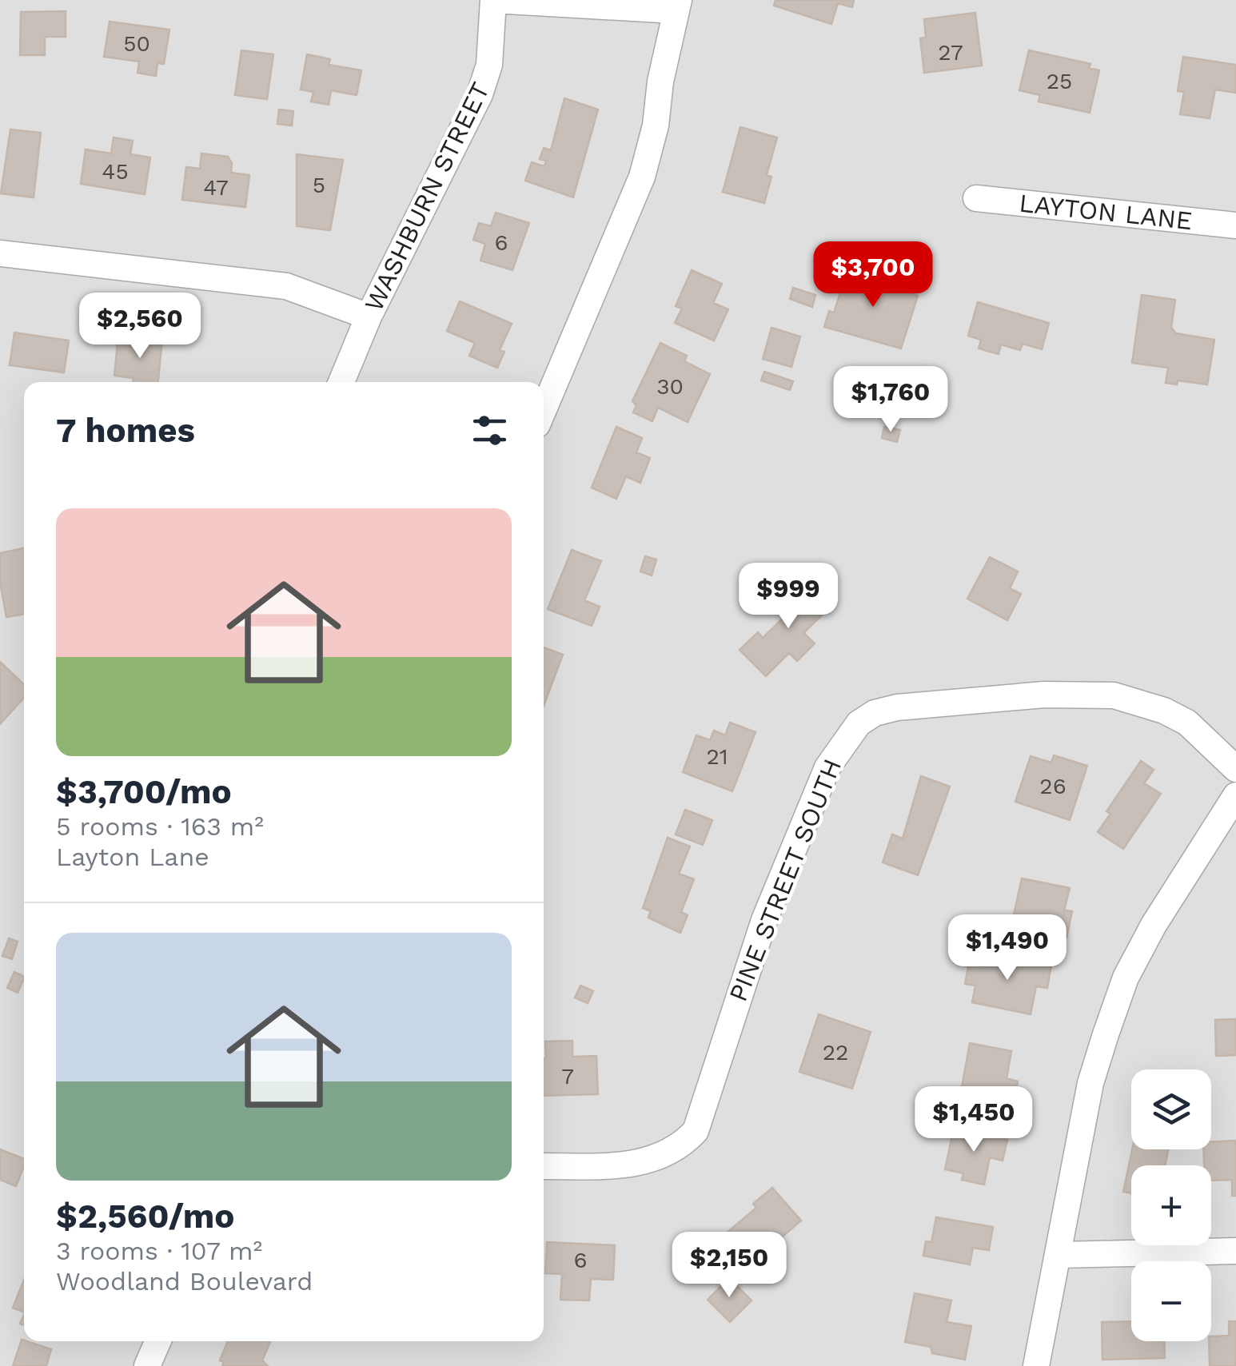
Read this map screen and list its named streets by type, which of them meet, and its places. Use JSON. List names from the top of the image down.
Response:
{
  "streets": {
    "street": ["WASHBURN STREET", "LAYTON LANE", "PINE STREET SOUTH"]
  },
  "house_numbers": [
    "50",
    "27",
    "25",
    "45",
    "5",
    "47",
    "6",
    "30",
    "21",
    "26",
    "22",
    "7",
    "6"
  ],
  "page": {
    "price": [
      "$3,700",
      "$2,560",
      "$1,760",
      "$999",
      "$1,490",
      "$1,450",
      "$2,150"
    ],
    "heading": "7 homes",
    "list": [
      {
        "name": "$3,700/mo",
        "note": "5 rooms · 163 m² · Layton Lane"
      },
      {
        "name": "$2,560/mo",
        "note": "3 rooms · 107 m² · Woodland Boulevard"
      }
    ],
    "map_buttons": ["+", "−"]
  }
}
